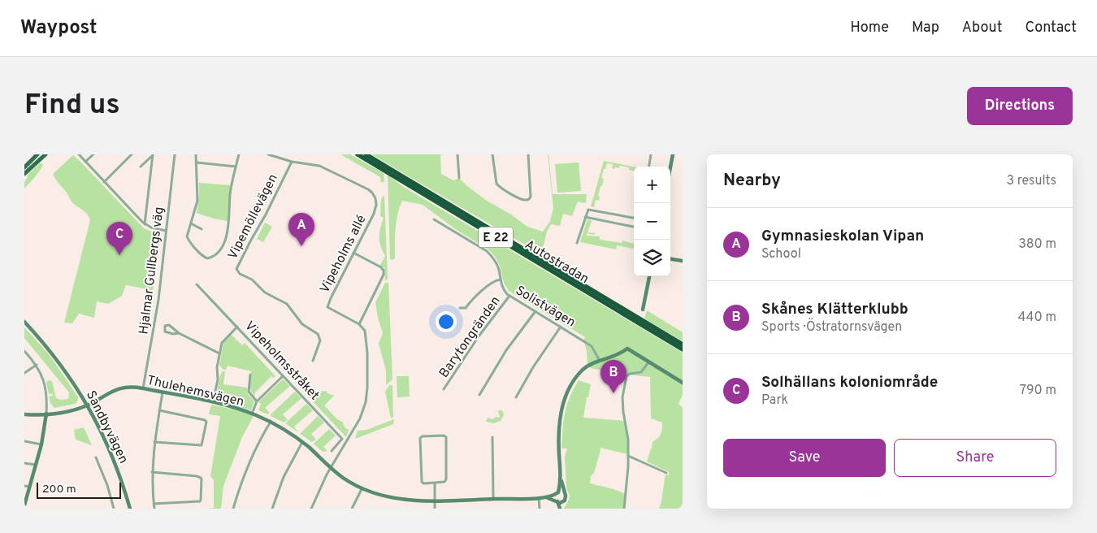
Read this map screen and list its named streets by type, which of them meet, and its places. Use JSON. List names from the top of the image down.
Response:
{
  "streets": {
    "highway": ["E 22", "Autostradan"],
    "street": [
      "Vipemöllevägen",
      "Vipeholms allé",
      "Hjalmar Gullbergs väg",
      "Solistvägen",
      "Barytongränden",
      "Vipeholmsstråket",
      "Thulehemsvägen",
      "Sandbyvägen"
    ]
  },
  "crossings": [
    ["Vipemöllevägen", "Vipeholms allé"],
    ["Hjalmar Gullbergs väg", "Thulehemsvägen"],
    ["Solistvägen", "Barytongränden"],
    ["Thulehemsvägen", "Sandbyvägen"]
  ],
  "scale_bar": "200 m",
  "page": {
    "header": "Waypost",
    "nav": [
      "Home",
      "Map",
      "About",
      "Contact"
    ],
    "buttons": [
      "Directions",
      ["Save", "Share"]
    ],
    "title": "Find us",
    "heading": ["Nearby", "3 results"],
    "map_buttons": ["+", "−"],
    "list": [
      {
        "mark": "A",
        "name": "Gymnasieskolan Vipan",
        "note": "School",
        "value": "380 m"
      },
      {
        "mark": "B",
        "name": "Skånes Klätterklubb",
        "note": "Sports · Östratornsvägen",
        "value": "440 m"
      },
      {
        "mark": "C",
        "name": "Solhällans koloniområde",
        "note": "Park",
        "value": "790 m"
      }
    ],
    "pins": ["A", "C", "B"],
    "scale": "200 m"
  }
}
